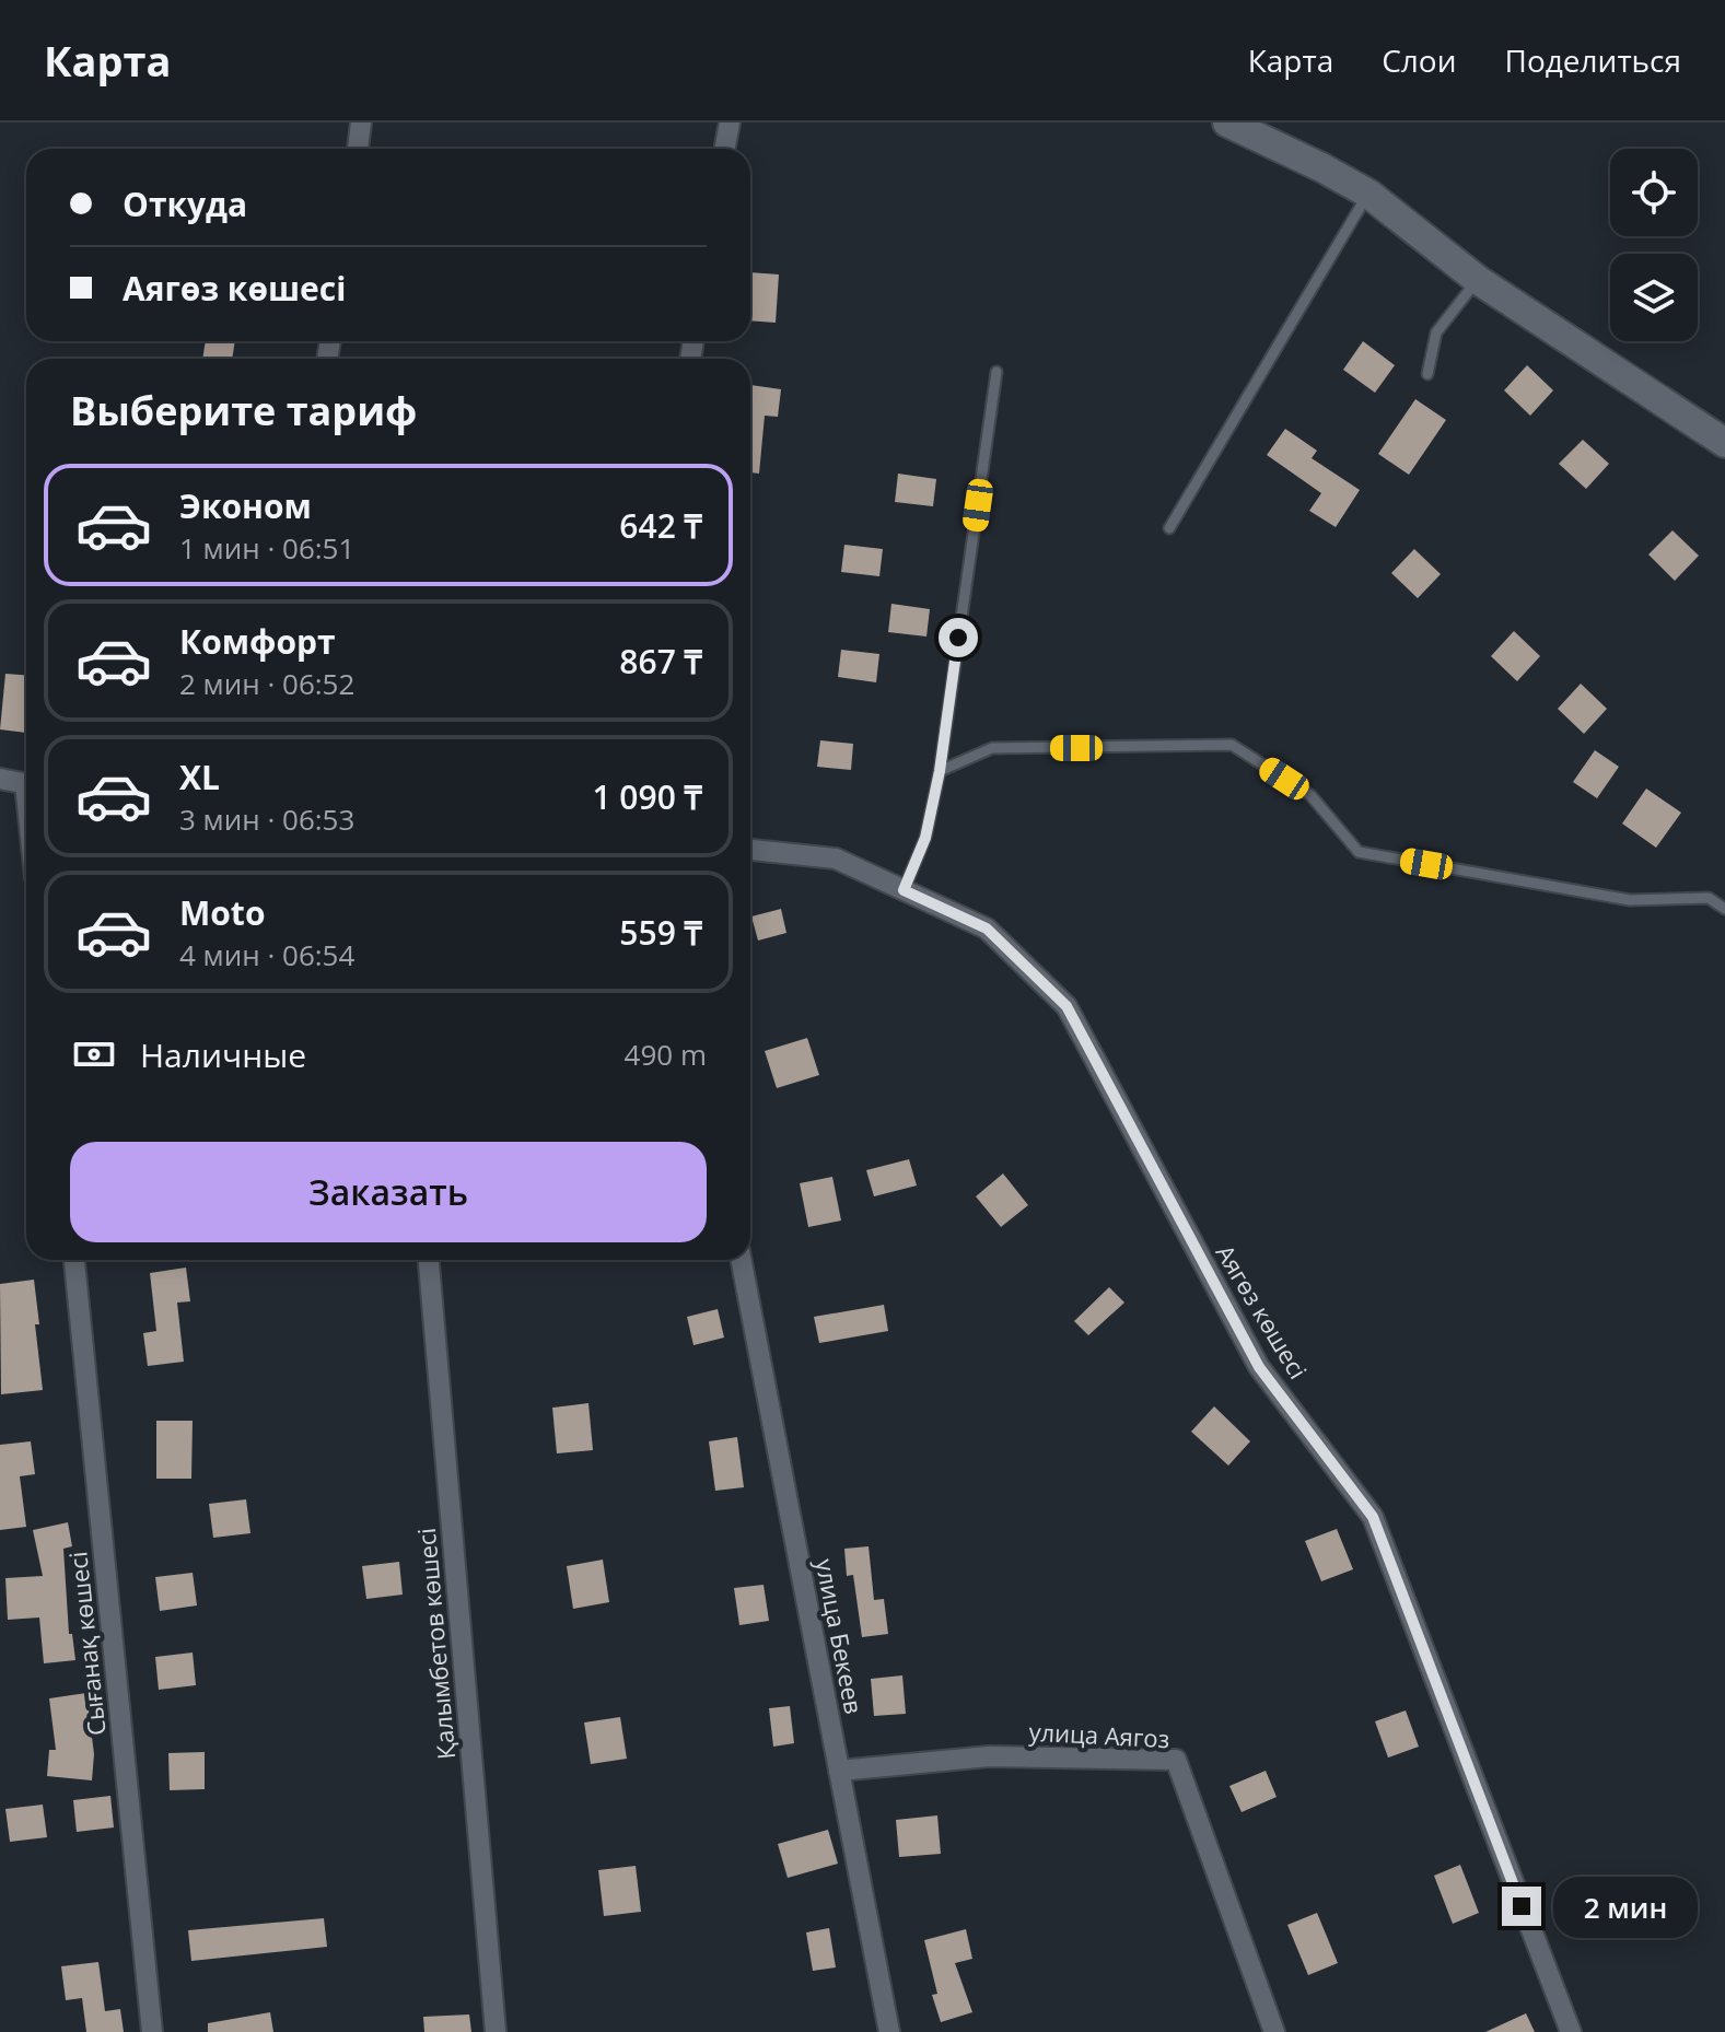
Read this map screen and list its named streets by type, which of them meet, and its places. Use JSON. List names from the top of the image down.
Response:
{
  "streets": {
    "street": [
      "Аягөз көшесі",
      "улица Бекеев",
      "Сығанақ көшесі",
      "Қалымбетов көшесі",
      "улица Аягоз"
    ]
  },
  "crossings": [
    ["улица Бекеев", "улица Аягоз"]
  ],
  "page": {
    "header": "Карта",
    "nav": ["Карта", "Слои", "Поделиться"],
    "banner": ["Откуда", "Аягөз көшесі"],
    "heading": "Выберите тариф",
    "list": [
      {
        "name": "Эконом",
        "note": "1 мин · 06:51",
        "value": "642 ₸"
      },
      {
        "name": "Комфорт",
        "note": "2 мин · 06:52",
        "value": "867 ₸"
      },
      {
        "name": "XL",
        "note": "3 мин · 06:53",
        "value": "1 090 ₸"
      },
      {
        "name": "Moto",
        "note": "4 мин · 06:54",
        "value": "559 ₸"
      }
    ],
    "pay": ["Наличные", "490 m"],
    "buttons": "Заказать",
    "bubble": "2 мин"
  }
}
